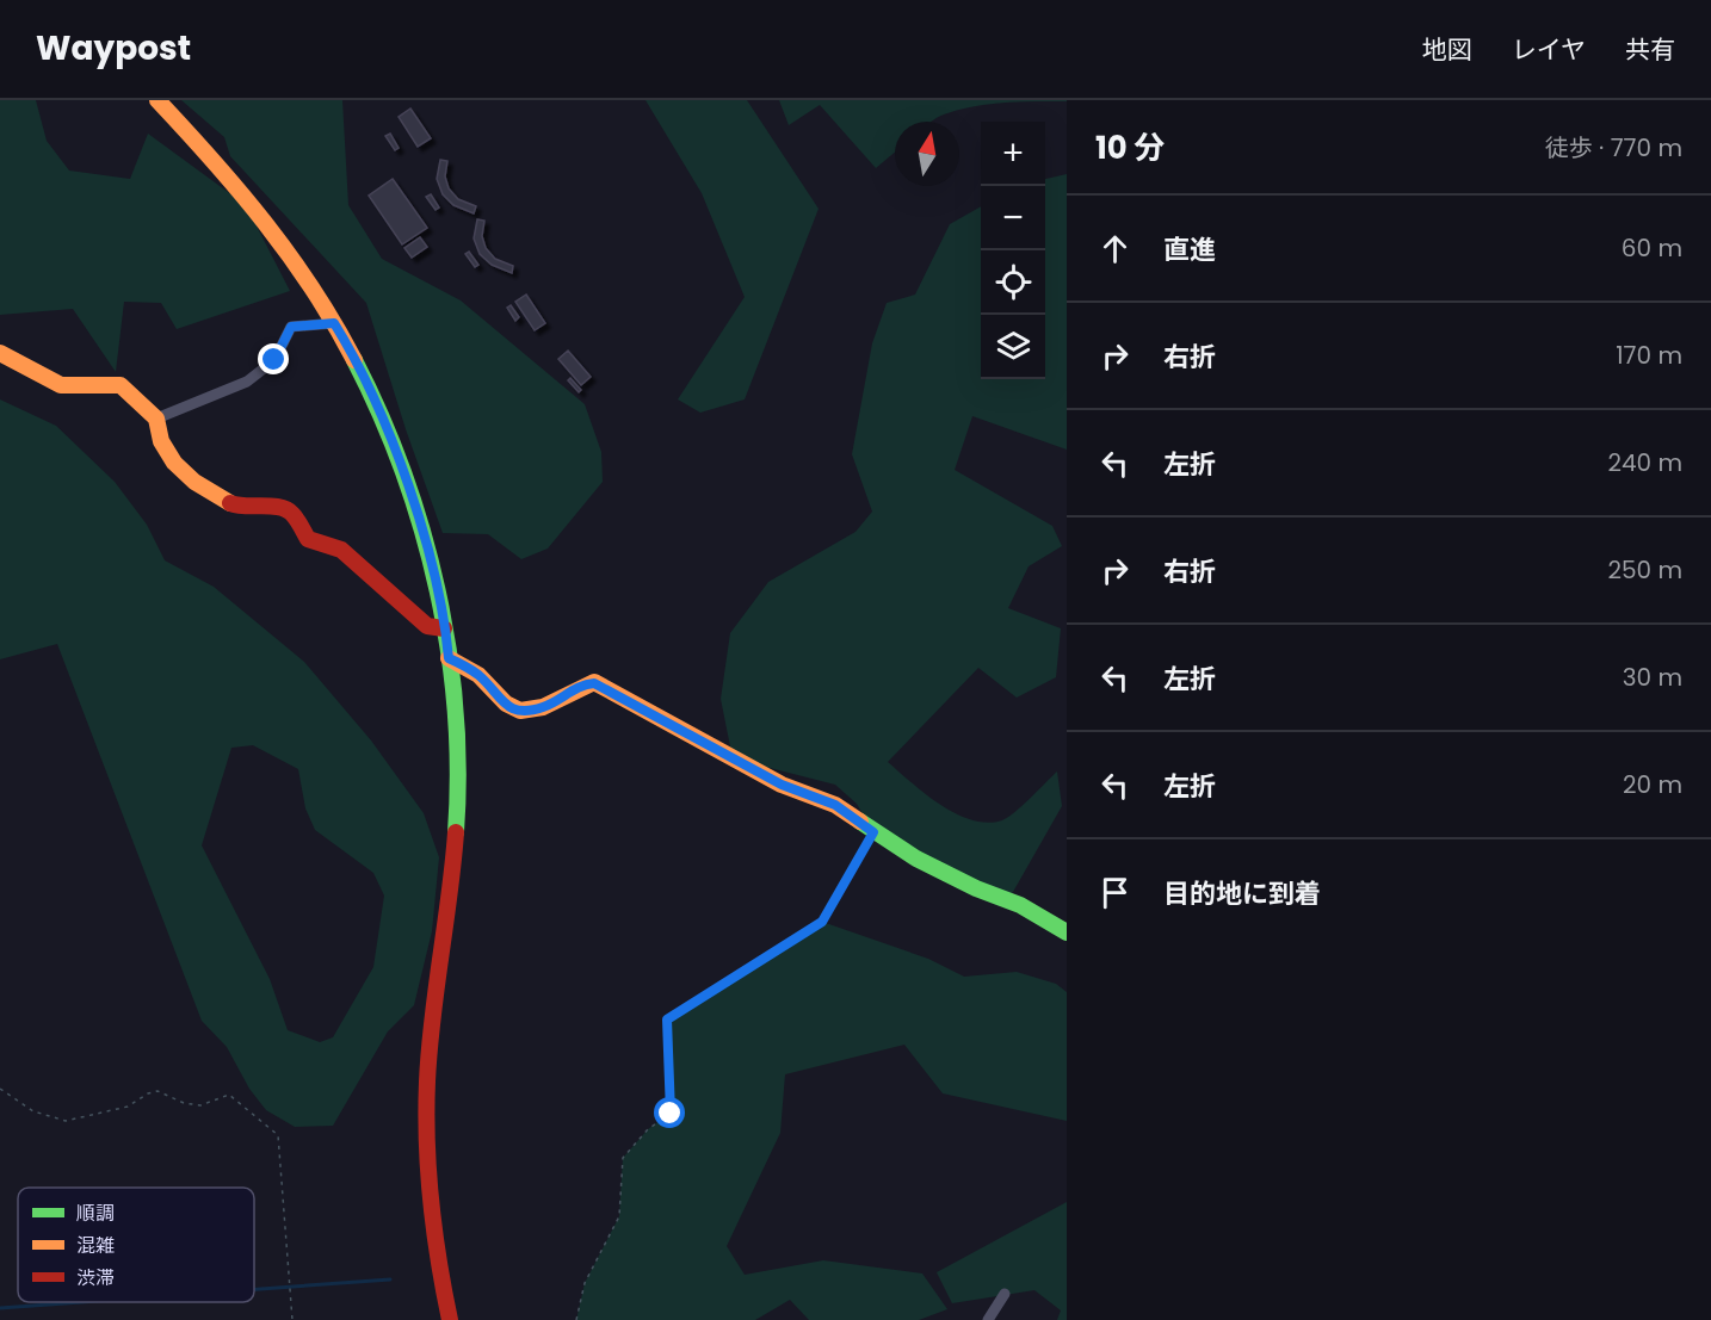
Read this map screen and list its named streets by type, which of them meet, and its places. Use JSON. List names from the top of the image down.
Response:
{
  "legend": ["順調", "混雑", "渋滞"],
  "north": "top",
  "page": {
    "header": "Waypost",
    "nav": ["地図", "レイヤ", "共有"],
    "heading": ["10 分", "徒歩 · 770 m"],
    "map_buttons": ["+", "−"],
    "list": [
      ["直進", "60 m"],
      ["右折", "170 m"],
      ["左折", "240 m"],
      ["右折", "250 m"],
      ["左折", "30 m"],
      ["左折", "20 m"],
      "目的地に到着"
    ]
  }
}
